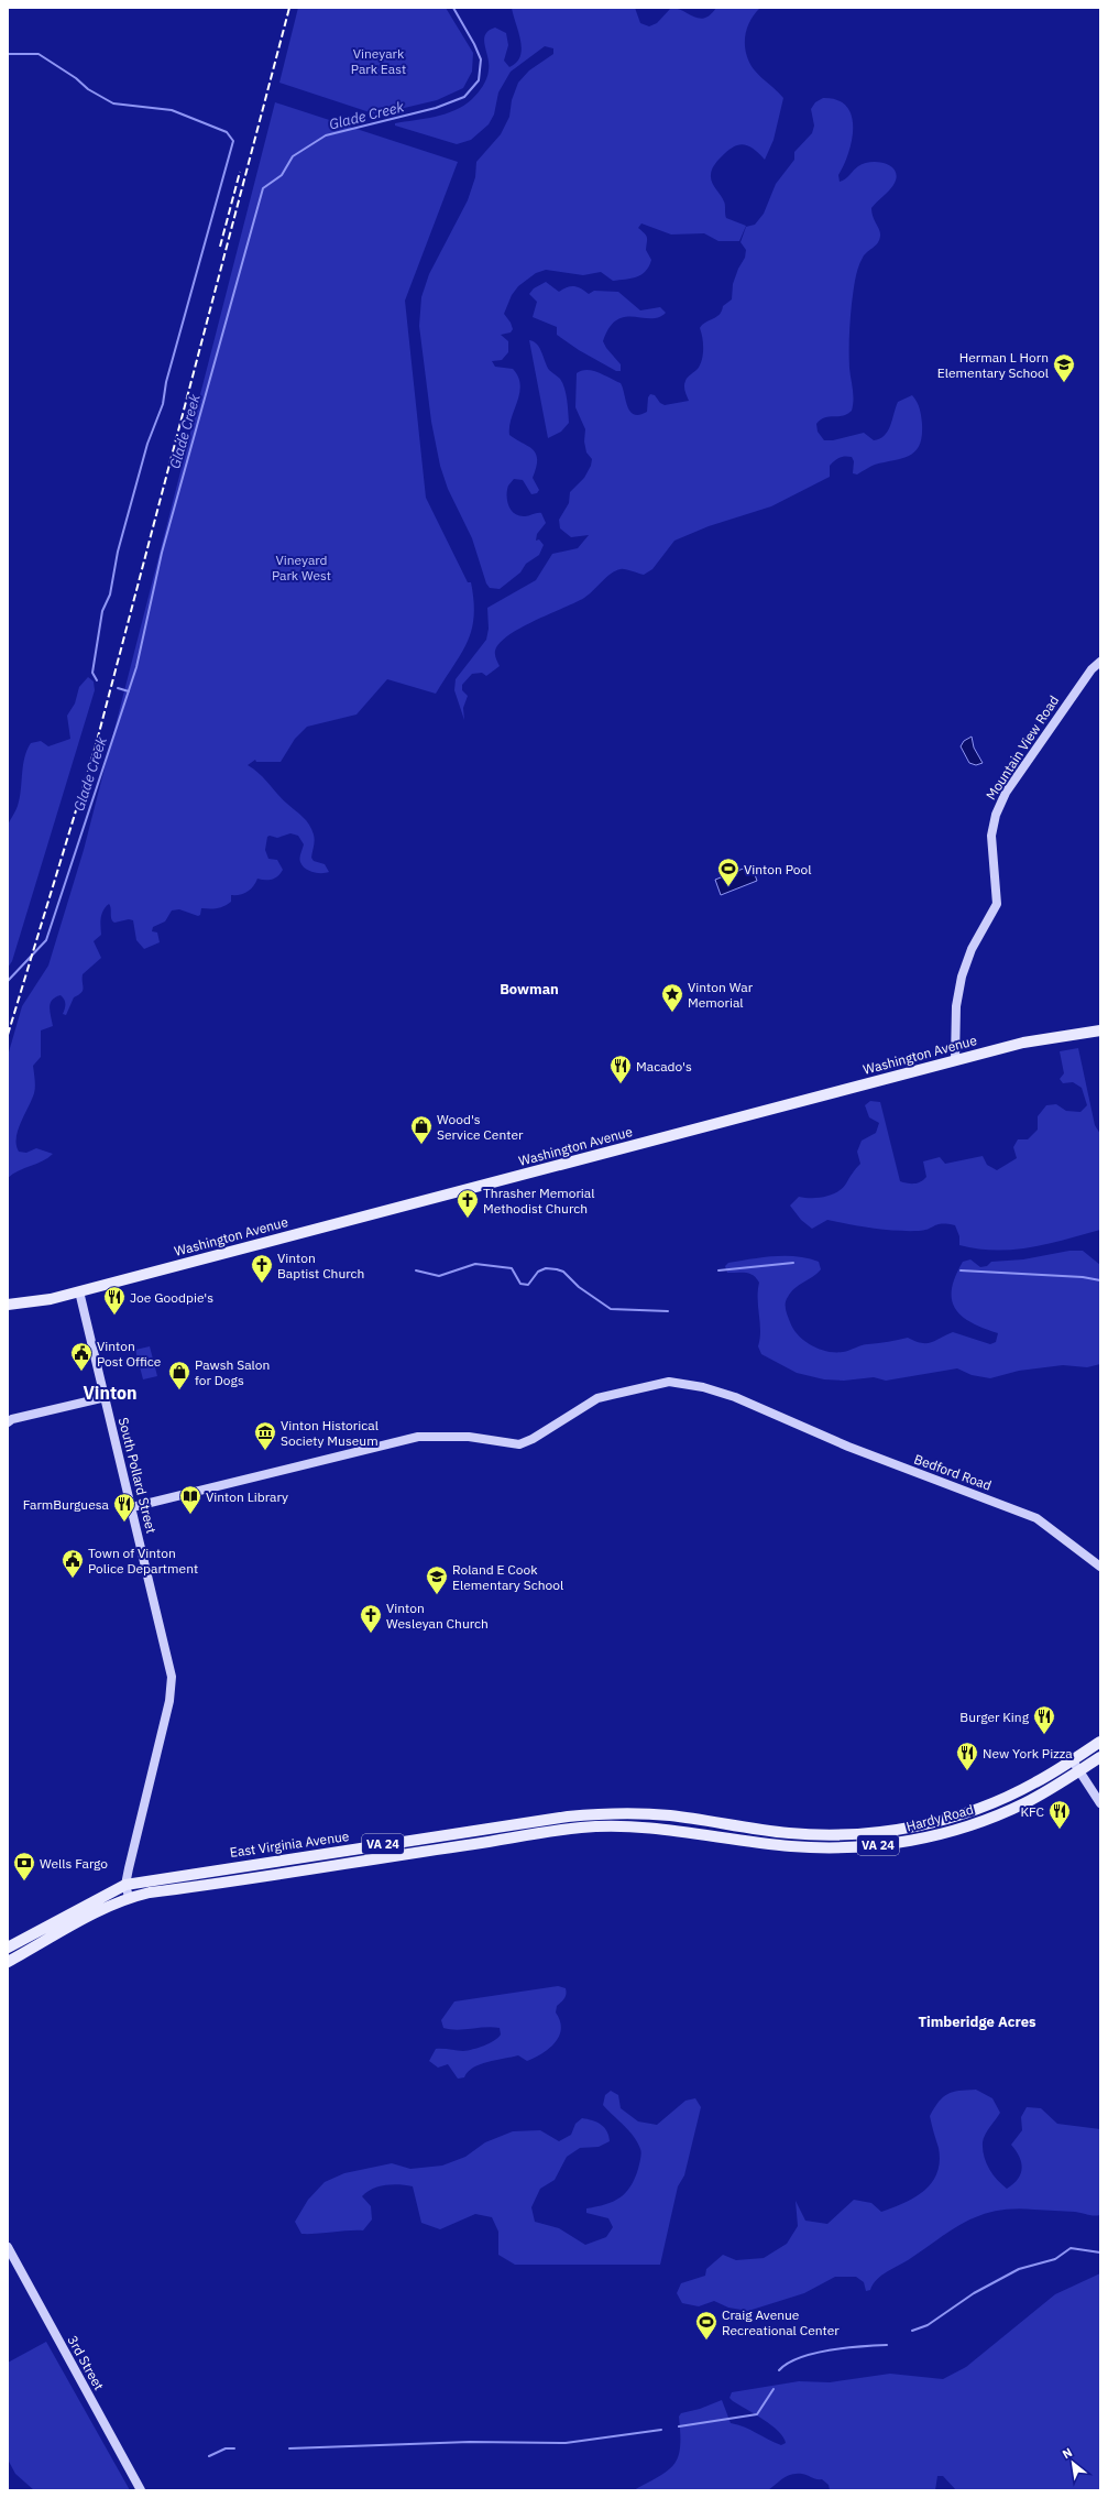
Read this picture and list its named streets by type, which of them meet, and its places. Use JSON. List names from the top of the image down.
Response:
{
  "streets": {
    "main road": [
      "Washington Avenue",
      "Hardy Road",
      "East Virginia Avenue",
      "VA 24"
    ],
    "street": [
      "Mountain View Road",
      "Bedford Road",
      "South Pollard Street",
      "3rd Street"
    ]
  },
  "crossings": [
    ["Mountain View Road", "Washington Avenue"],
    ["Washington Avenue", "South Pollard Street"],
    ["Bedford Road", "South Pollard Street"],
    ["South Pollard Street", "East Virginia Avenue"],
    ["South Pollard Street", "VA 24"],
    ["Hardy Road", "East Virginia Avenue"],
    ["East Virginia Avenue", "VA 24"]
  ],
  "districts": ["Bowman", "Vinton", "Timberidge Acres"],
  "water": ["Glade Creek"],
  "parks": ["Vineyark Park East", "Vineyard Park West"],
  "places": {
    "school or university": ["Herman L Horn Elementary School", "Roland E Cook Elementary School"],
    "sports": ["Vinton Pool", "Craig Avenue Recreational Center"],
    "place": ["Vinton War Memorial"],
    "restaurant": [
      "Macado's",
      "Joe Goodpie's",
      "FarmBurguesa",
      "Burger King",
      "New York Pizza",
      "KFC"
    ],
    "shop": ["Wood's Service Center", "Pawsh Salon for Dogs"],
    "church": ["Thrasher Memorial Methodist Church", "Vinton Baptist Church", "Vinton Wesleyan Church"],
    "public building": ["Vinton Post Office", "Town of Vinton Police Department"],
    "museum": ["Vinton Historical Society Museum"],
    "library": ["Vinton Library"],
    "bank": ["Wells Fargo"]
  },
  "north": "top left"
}
